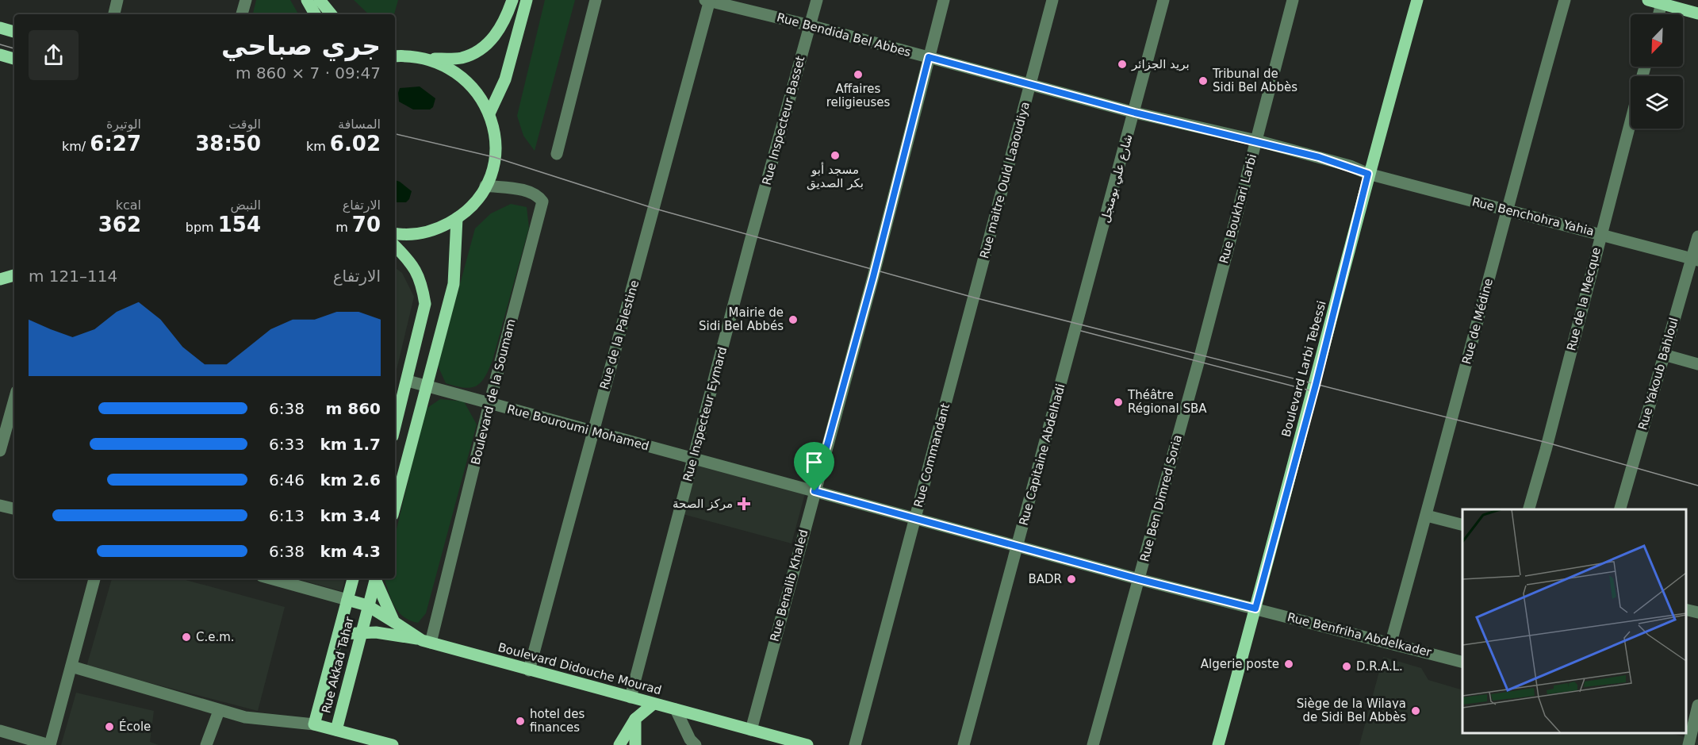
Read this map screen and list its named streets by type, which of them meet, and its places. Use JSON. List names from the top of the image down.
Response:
{
  "streets": {
    "main road": ["Boulevard Larbi Tebessi", "Rue Akkad Tahar", "Boulevard Didouche Mourad"],
    "street": [
      "Rue Bendida Bel Abbes",
      "Rue Inspecteur Basset",
      "شارع علي بومنجل",
      "Rue maitre Ould Laaoudiya",
      "Rue Boukhari Larbi",
      "Rue Benchohra Yahia",
      "Rue de la Mecque",
      "Rue de Médine",
      "Rue de la Palestine",
      "Rue Yakoub Bahloul",
      "Boulevard de la Soumam",
      "Rue Inspecteur Eymard",
      "Rue Bouroumi Mohamed",
      "Rue Capitaine Abdelhadi",
      "Rue Commandant",
      "Rue Ben Dimred Soria",
      "Rue Benalib Khaled",
      "Rue Benfriha Abdelkader"
    ]
  },
  "crossings": [
    ["Rue Bendida Bel Abbes", "Rue Inspecteur Basset"],
    ["Rue Bendida Bel Abbes", "شارع علي بومنجل"],
    ["Rue Bendida Bel Abbes", "Rue maitre Ould Laaoudiya"],
    ["Rue Bendida Bel Abbes", "Rue Boukhari Larbi"],
    ["Rue Bendida Bel Abbes", "Rue Benchohra Yahia"],
    ["Rue Bendida Bel Abbes", "Rue de la Palestine"],
    ["Rue Bendida Bel Abbes", "Boulevard Larbi Tebessi"],
    ["Rue Bendida Bel Abbes", "Rue Benalib Khaled"],
    ["Rue Inspecteur Basset", "Rue Inspecteur Eymard"],
    ["شارع علي بومنجل", "Rue Capitaine Abdelhadi"],
    ["Rue maitre Ould Laaoudiya", "Rue Commandant"],
    ["Rue Boukhari Larbi", "Rue Ben Dimred Soria"],
    ["Rue Benchohra Yahia", "Rue de la Mecque"],
    ["Rue Benchohra Yahia", "Rue de Médine"],
    ["Rue Benchohra Yahia", "Boulevard Larbi Tebessi"],
    ["Rue Benchohra Yahia", "Rue Yakoub Bahloul"],
    ["Rue de Médine", "Rue Benfriha Abdelkader"],
    ["Rue de la Palestine", "Rue Bouroumi Mohamed"],
    ["Rue de la Palestine", "Boulevard Didouche Mourad"],
    ["Boulevard Larbi Tebessi", "Rue Benfriha Abdelkader"],
    ["Boulevard de la Soumam", "Rue Bouroumi Mohamed"],
    ["Boulevard de la Soumam", "Boulevard Didouche Mourad"],
    ["Rue Inspecteur Eymard", "Rue Bouroumi Mohamed"],
    ["Rue Inspecteur Eymard", "Boulevard Didouche Mourad"],
    ["Rue Bouroumi Mohamed", "Rue Capitaine Abdelhadi"],
    ["Rue Bouroumi Mohamed", "Rue Commandant"],
    ["Rue Bouroumi Mohamed", "Rue Benalib Khaled"],
    ["Rue Bouroumi Mohamed", "Rue Benfriha Abdelkader"],
    ["Rue Capitaine Abdelhadi", "Rue Benfriha Abdelkader"],
    ["Rue Ben Dimred Soria", "Rue Benfriha Abdelkader"],
    ["Rue Benalib Khaled", "Boulevard Didouche Mourad"],
    ["Rue Akkad Tahar", "Boulevard Didouche Mourad"]
  ],
  "places": {
    "other": [
      "بريد الجزائر",
      "Affaires religieuses",
      "Tribunal de Sidi Bel Abbès",
      "مسجد أبو بكر الصديق",
      "Mairie de Sidi Bel Abbés",
      "Théâtre Régional SBA",
      "BADR",
      "C.e.m.",
      "Algerie poste",
      "D.R.A.L.",
      "Siège de la Wilaya de Sidi Bel Abbès",
      "hotel des finances",
      "École"
    ],
    "health": ["مركز الصحة"]
  },
  "north": "bottom left",
  "page": {
    "heading": ["جري صباحي", "09:47 · 7 × 860 m"],
    "stats": [
      ["المسافة", "6.02 km"],
      ["الوقت", "38:50"],
      ["الوتيرة", "6:27 /km"],
      ["الارتفاع", "70 m"],
      ["النبض", "154 bpm"],
      ["kcal", "362"]
    ],
    "chart": ["الارتفاع", "114–121 m"],
    "list": [
      {
        "name": "860 m",
        "note": "6:38"
      },
      {
        "name": "1.7 km",
        "note": "6:33"
      },
      {
        "name": "2.6 km",
        "note": "6:46"
      },
      {
        "name": "3.4 km",
        "note": "6:13"
      },
      {
        "name": "4.3 km",
        "note": "6:38"
      }
    ]
  }
}
